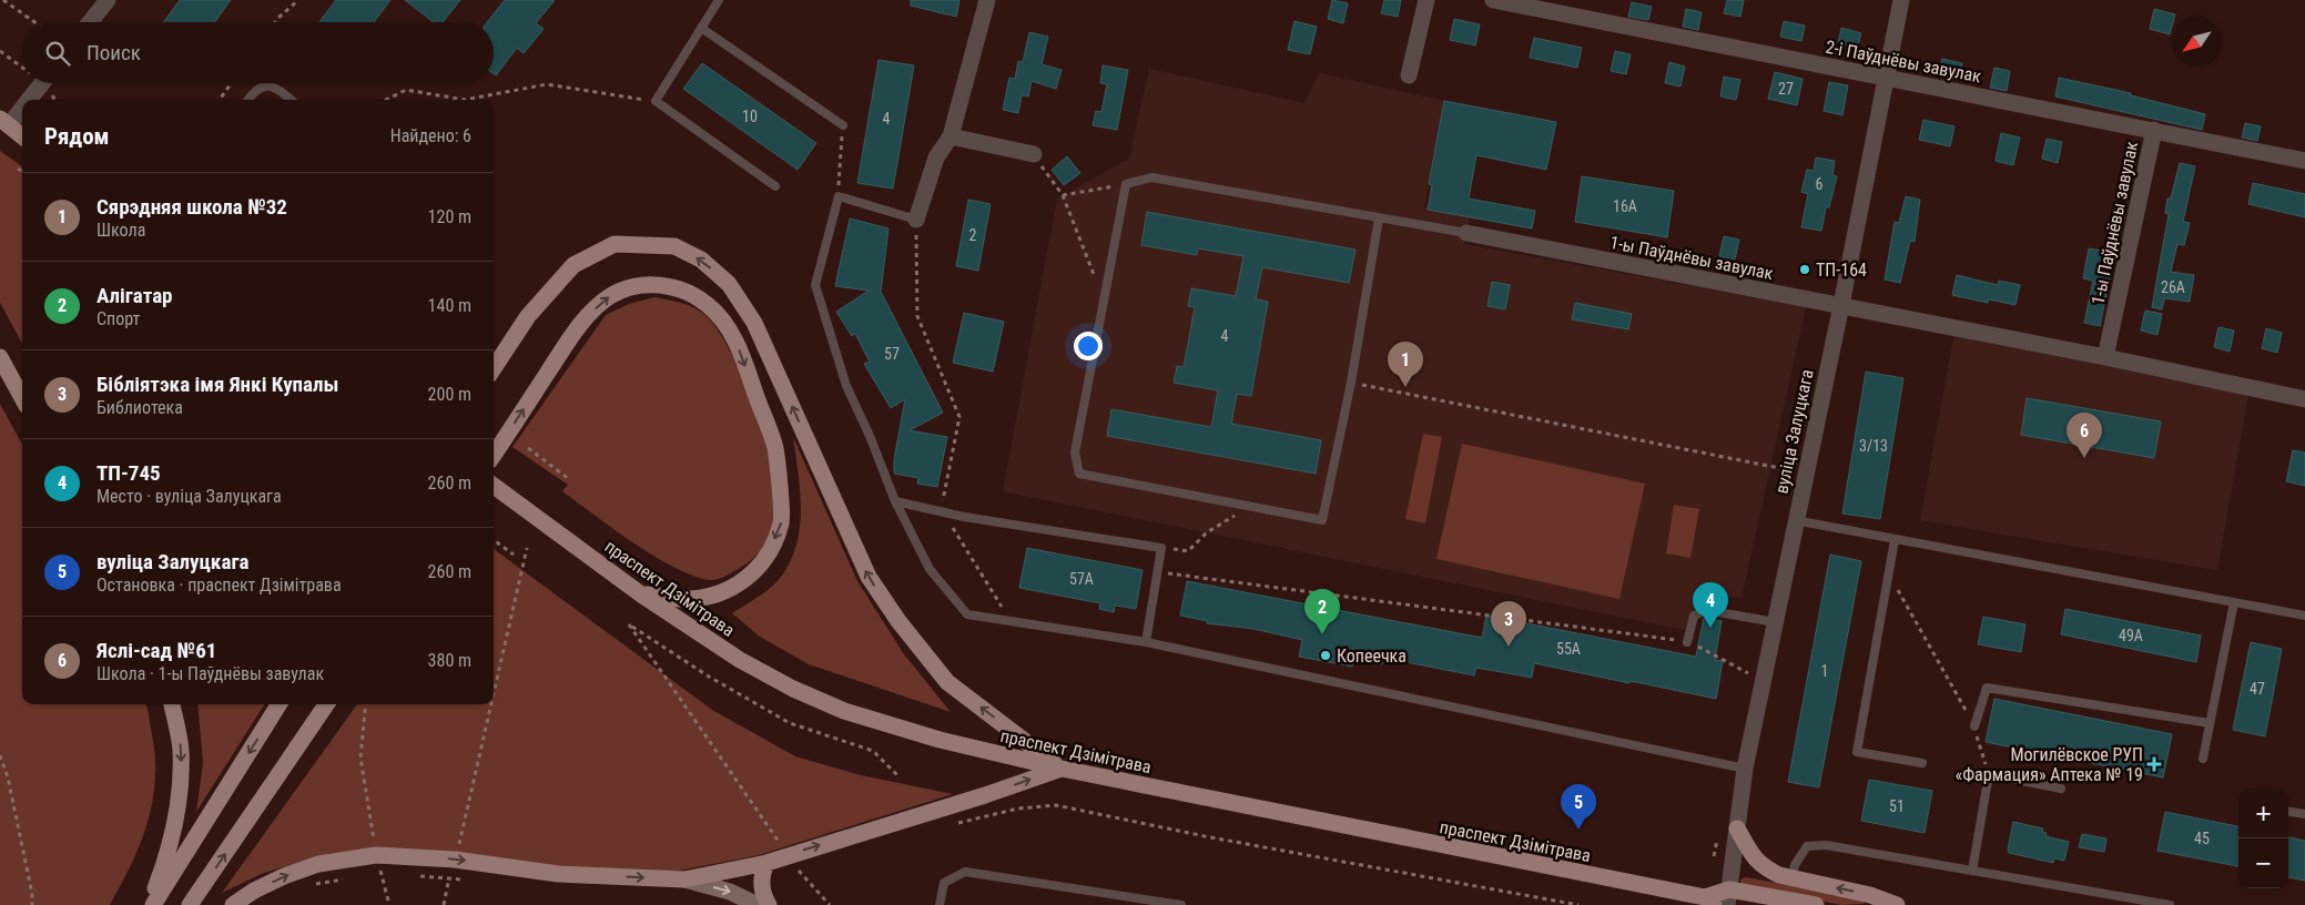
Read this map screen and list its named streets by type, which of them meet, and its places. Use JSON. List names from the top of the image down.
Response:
{
  "streets": {
    "main road": ["праспект Дзімітрава"],
    "street": ["2-і Паўднёвы завулак", "1-ы Паўднёвы завулак", "вуліца Залуцкага"]
  },
  "crossings": [
    ["2-і Паўднёвы завулак", "1-ы Паўднёвы завулак"],
    ["2-і Паўднёвы завулак", "вуліца Залуцкага"],
    ["1-ы Паўднёвы завулак", "вуліца Залуцкага"]
  ],
  "places": {
    "other": ["ТП-164", "Копеечка"],
    "health": ["Могилёвское РУП «Фармация» Аптека № 19"]
  },
  "house_numbers": [
    "27",
    "10",
    "4",
    "6",
    "16А",
    "2",
    "26А",
    "4",
    "57",
    "3/13",
    "57А",
    "49А",
    "55А",
    "1",
    "47",
    "51",
    "45"
  ],
  "north": "bottom left",
  "page": {
    "search": "Поиск",
    "heading": ["Рядом", "Найдено: 6"],
    "list": [
      {
        "mark": "1",
        "name": "Сярэдняя школа №32",
        "note": "Школа",
        "value": "120 m"
      },
      {
        "mark": "2",
        "name": "Алігатар",
        "note": "Спорт",
        "value": "140 m"
      },
      {
        "mark": "3",
        "name": "Бібліятэка імя Янкі Купалы",
        "note": "Библиотека",
        "value": "200 m"
      },
      {
        "mark": "4",
        "name": "ТП-745",
        "note": "Место · вуліца Залуцкага",
        "value": "260 m"
      },
      {
        "mark": "5",
        "name": "вуліца Залуцкага",
        "note": "Остановка · праспект Дзімітрава",
        "value": "260 m"
      },
      {
        "mark": "6",
        "name": "Яслі-сад №61",
        "note": "Школа · 1-ы Паўднёвы завулак",
        "value": "380 m"
      }
    ],
    "pins": [
      "1",
      "6",
      "4",
      "2",
      "3",
      "5"
    ],
    "map_buttons": ["+", "−"]
  }
}
